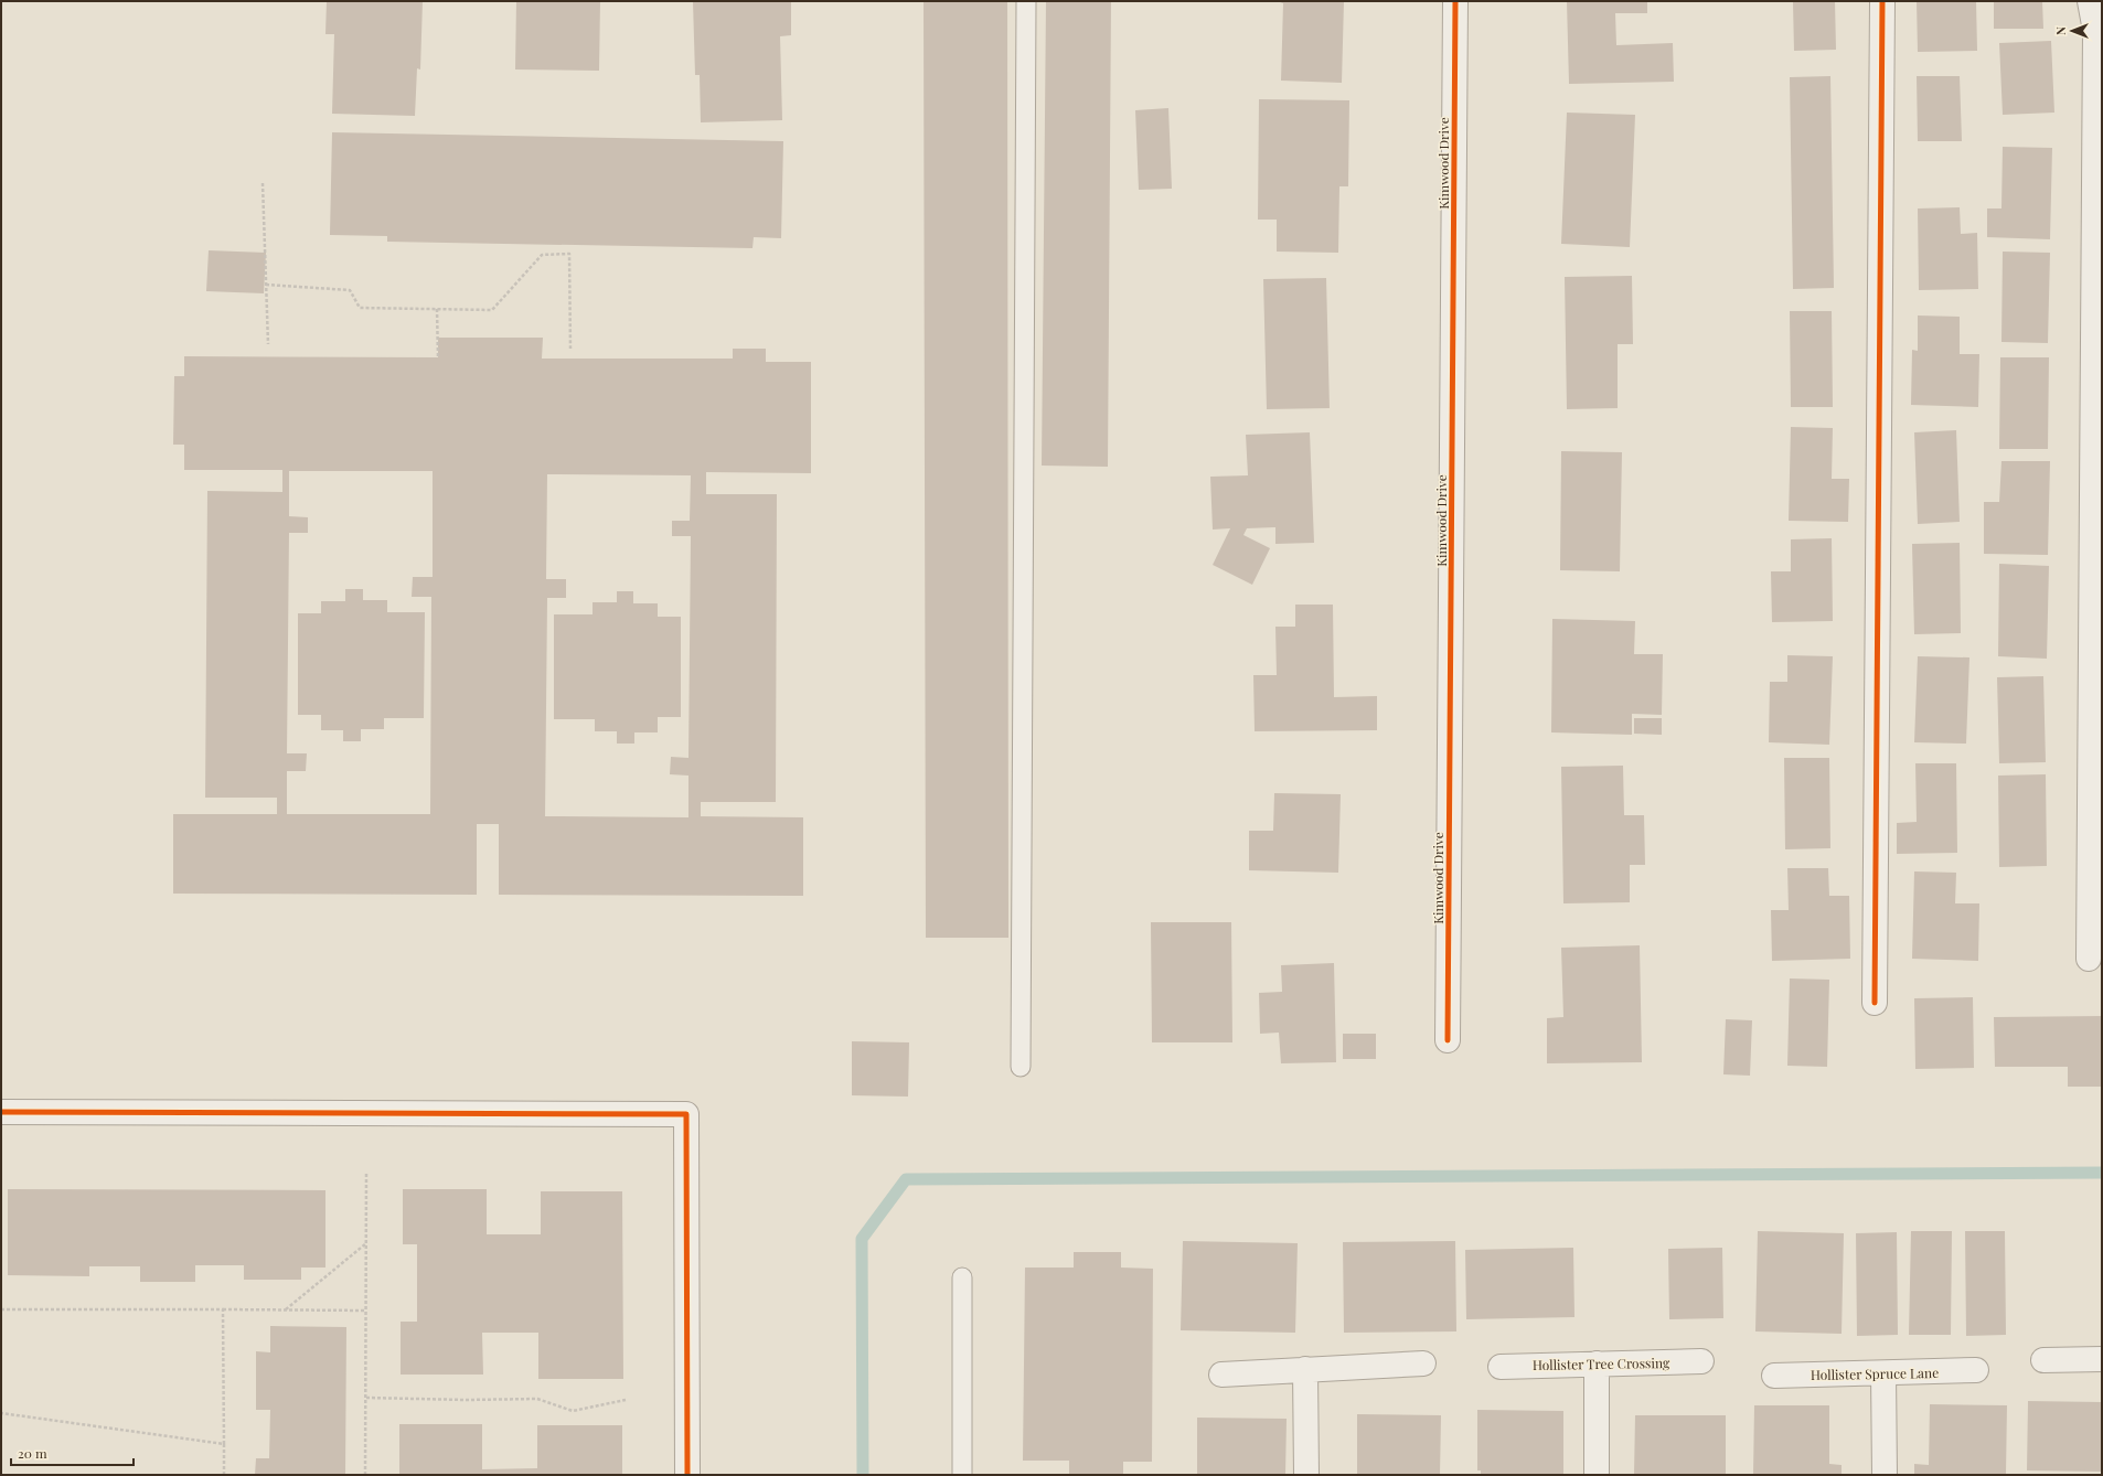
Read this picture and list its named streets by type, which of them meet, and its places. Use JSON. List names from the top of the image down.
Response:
{
  "streets": {
    "street": ["Kimwood Drive", "Hollister Tree Crossing", "Hollister Spruce Lane"]
  },
  "scale_bar": "20 m",
  "north": "left"
}
